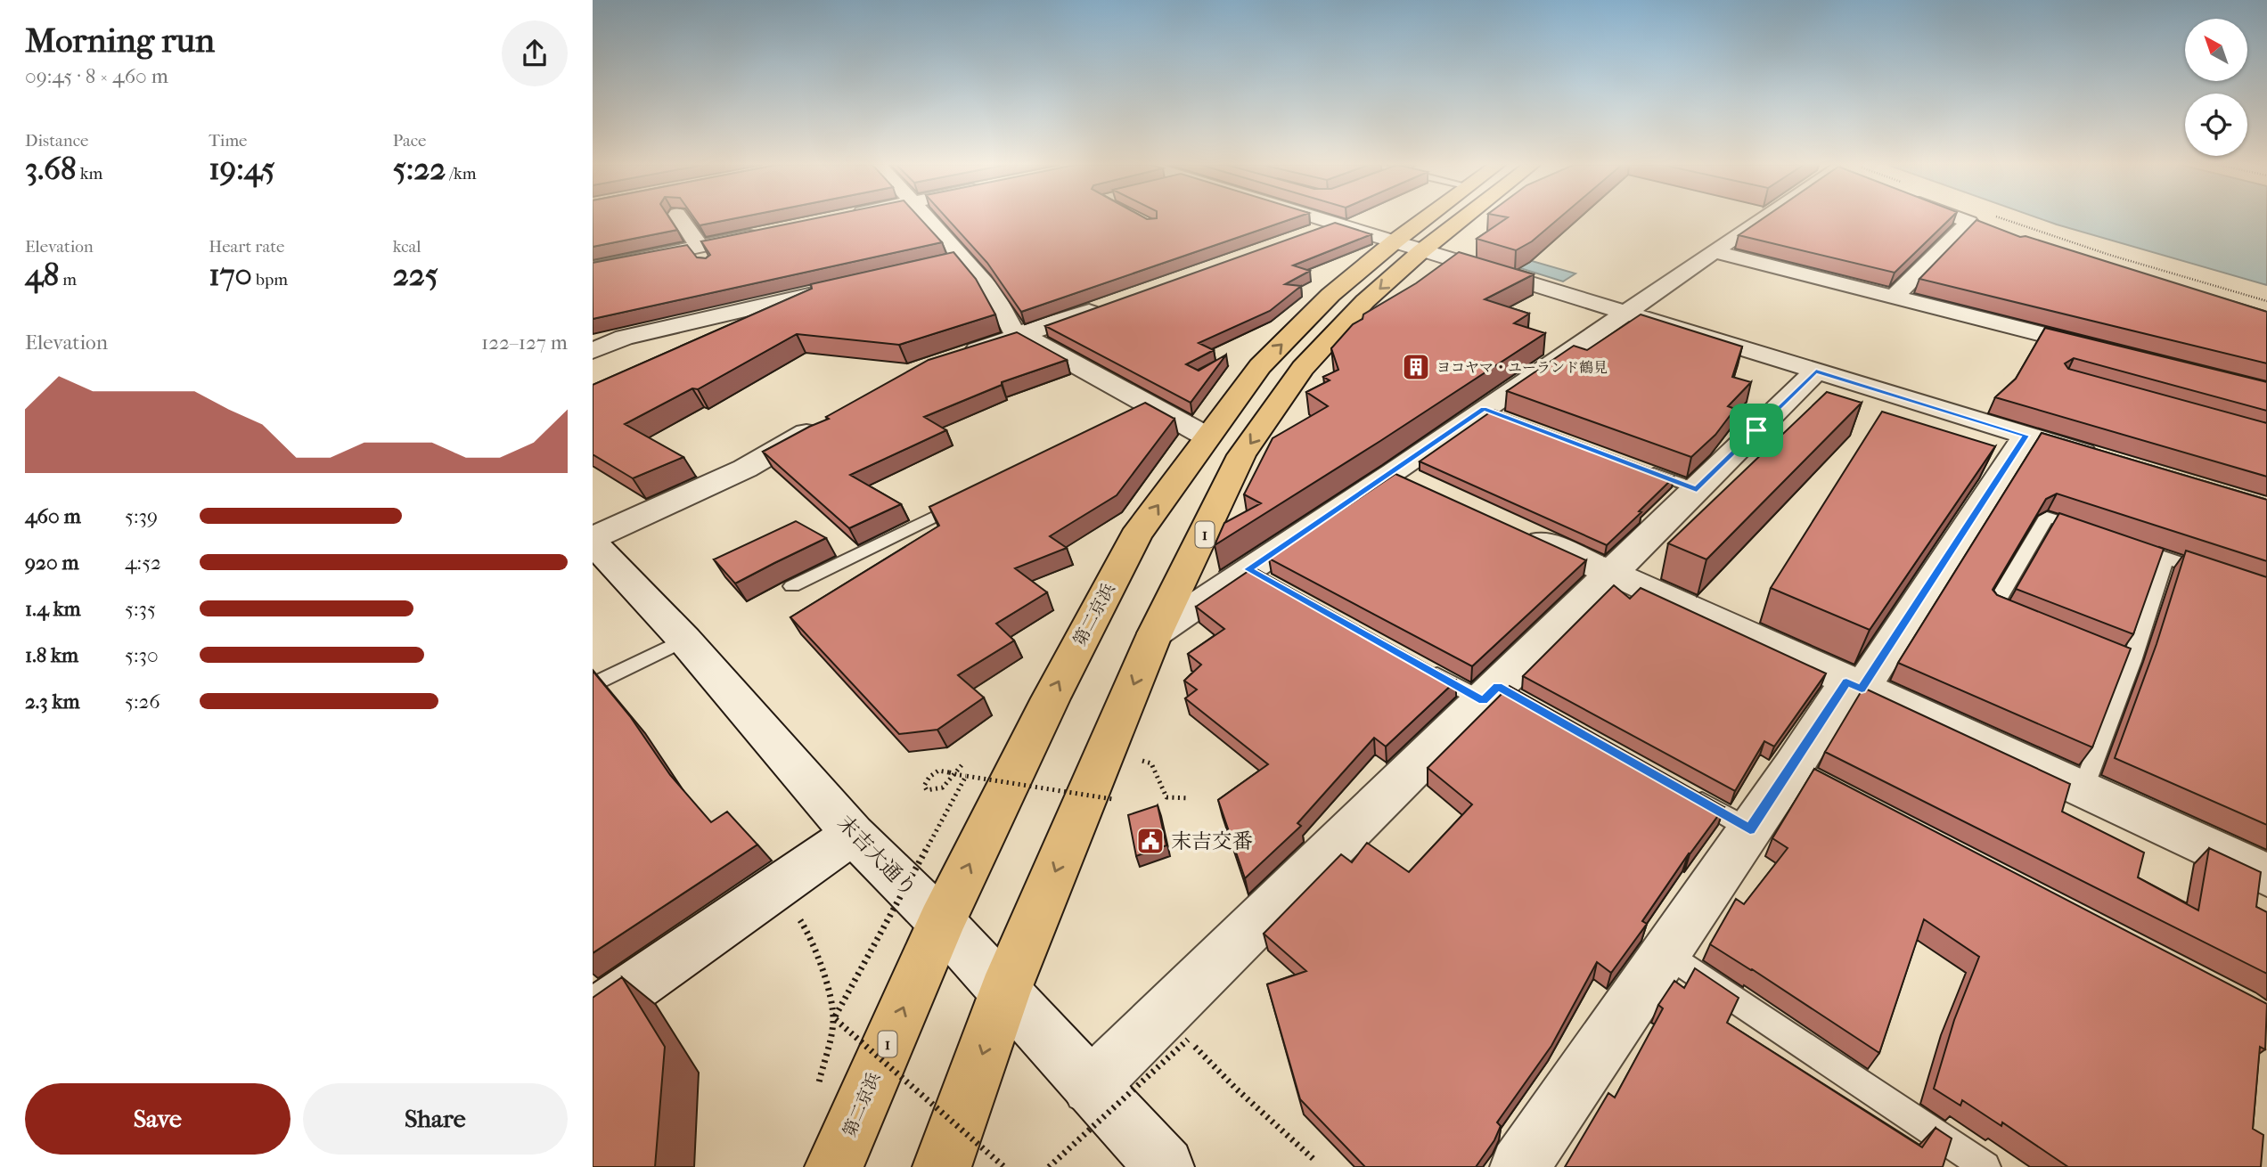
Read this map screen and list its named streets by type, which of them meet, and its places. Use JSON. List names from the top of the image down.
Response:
{
  "streets": {
    "highway": ["1", "第二京浜"],
    "street": ["末吉大通り"]
  },
  "crossings": [
    ["第二京浜", "末吉大通り"]
  ],
  "places": {
    "building": ["ヨコヤマ・ユーランド鶴見"],
    "public building": ["末吉交番"]
  },
  "north": "top left",
  "page": {
    "heading": ["Morning run", "09:45 · 8 × 460 m"],
    "stats": [
      ["Distance", "3.68 km"],
      ["Time", "19:45"],
      ["Pace", "5:22 /km"],
      ["Elevation", "48 m"],
      ["Heart rate", "170 bpm"],
      ["kcal", "225"]
    ],
    "chart": ["Elevation", "122–127 m"],
    "list": [
      {
        "name": "460 m",
        "note": "5:39"
      },
      {
        "name": "920 m",
        "note": "4:52"
      },
      {
        "name": "1.4 km",
        "note": "5:35"
      },
      {
        "name": "1.8 km",
        "note": "5:30"
      },
      {
        "name": "2.3 km",
        "note": "5:26"
      }
    ],
    "buttons": ["Save", "Share"]
  }
}
